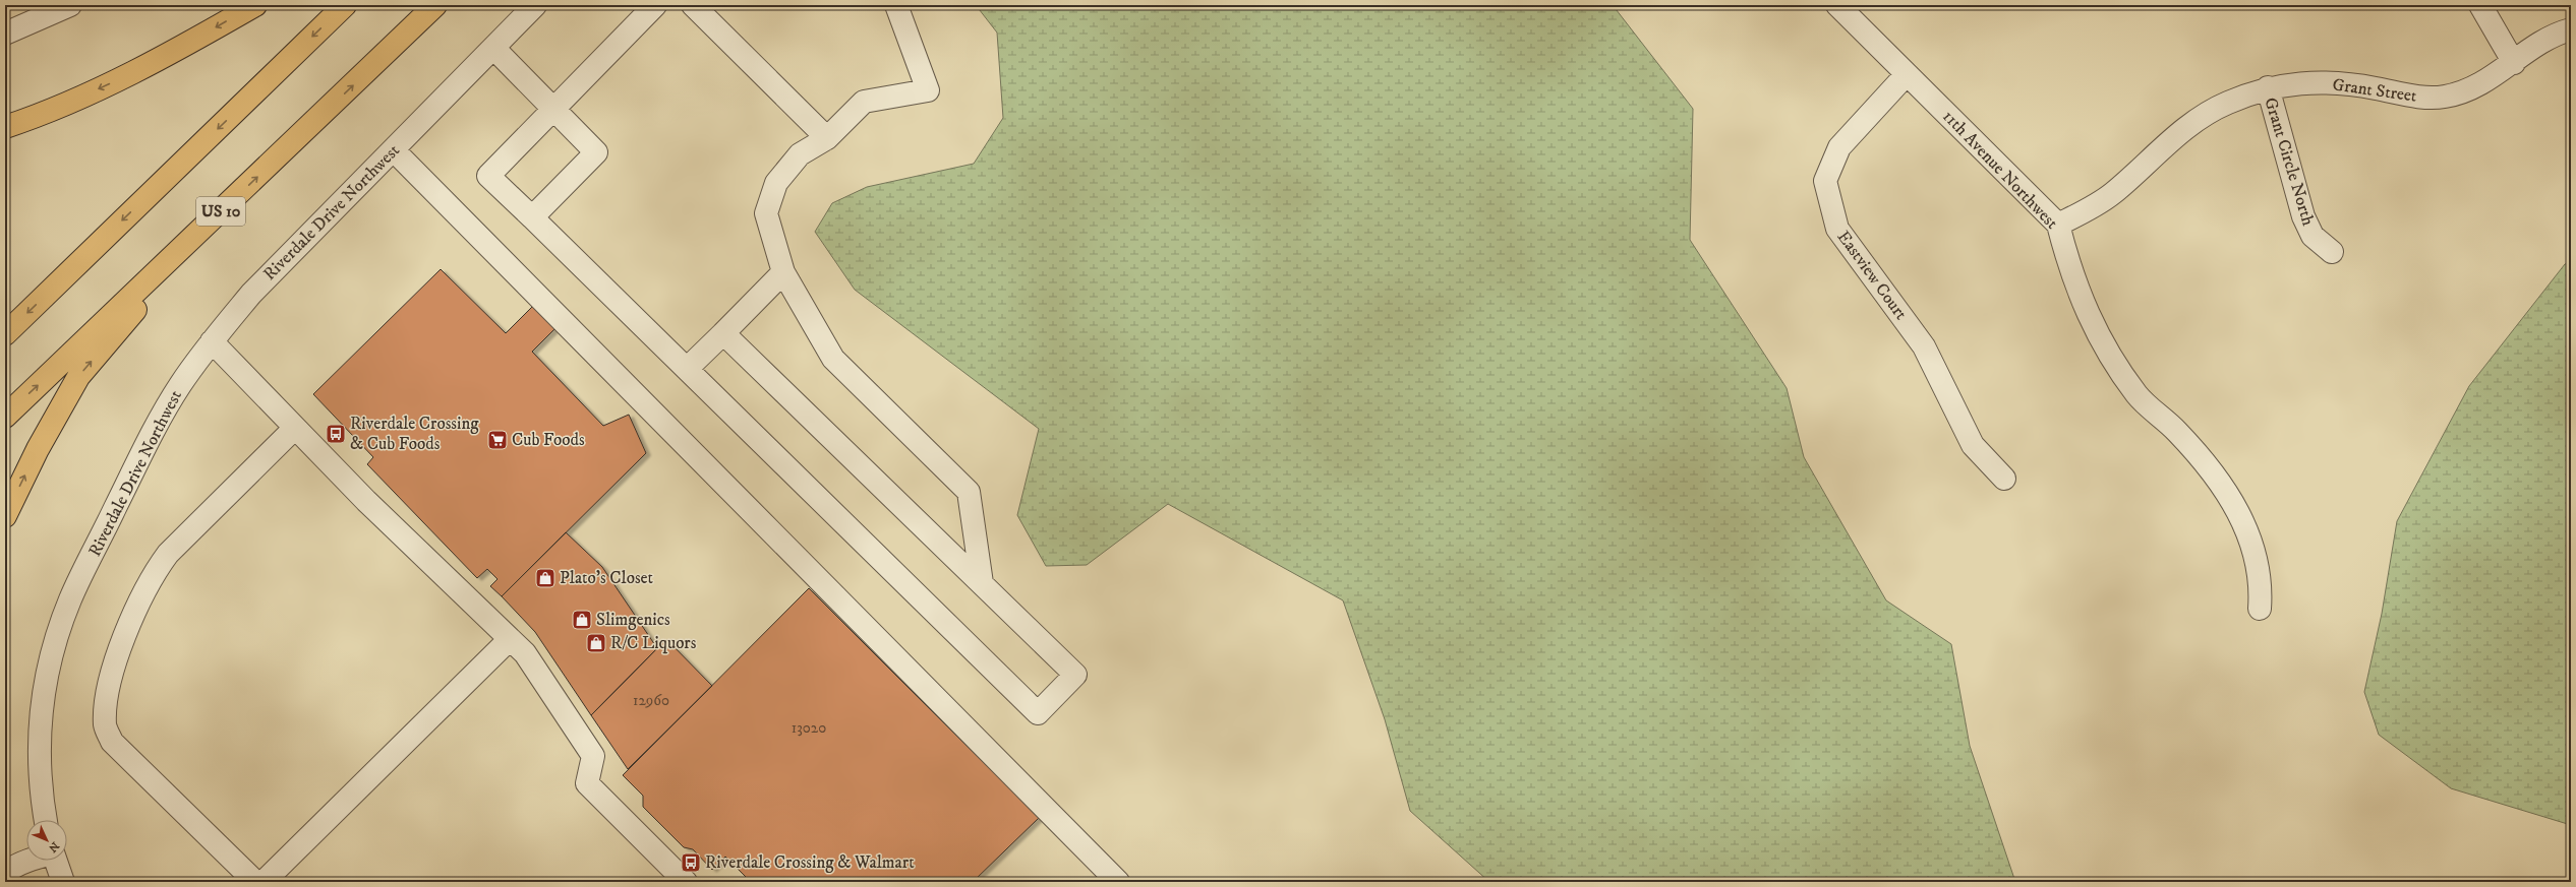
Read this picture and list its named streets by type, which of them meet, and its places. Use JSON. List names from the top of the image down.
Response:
{
  "streets": {
    "highway": ["US 10"],
    "street": [
      "Grant Street",
      "Grant Circle North",
      "11th Avenue Northwest",
      "Riverdale Drive Northwest",
      "Eastview Court"
    ]
  },
  "crossings": [
    ["Grant Street", "Grant Circle North"],
    ["Grant Street", "11th Avenue Northwest"],
    ["11th Avenue Northwest", "Eastview Court"]
  ],
  "places": {
    "bus stop": ["Riverdale Crossing & Cub Foods", "Riverdale Crossing & Walmart"],
    "supermarket": ["Cub Foods"],
    "shop": ["Plato's Closet", "Slimgenics", "R/C Liquors"]
  },
  "house_numbers": ["12960", "13020"],
  "north": "bottom right"
}
